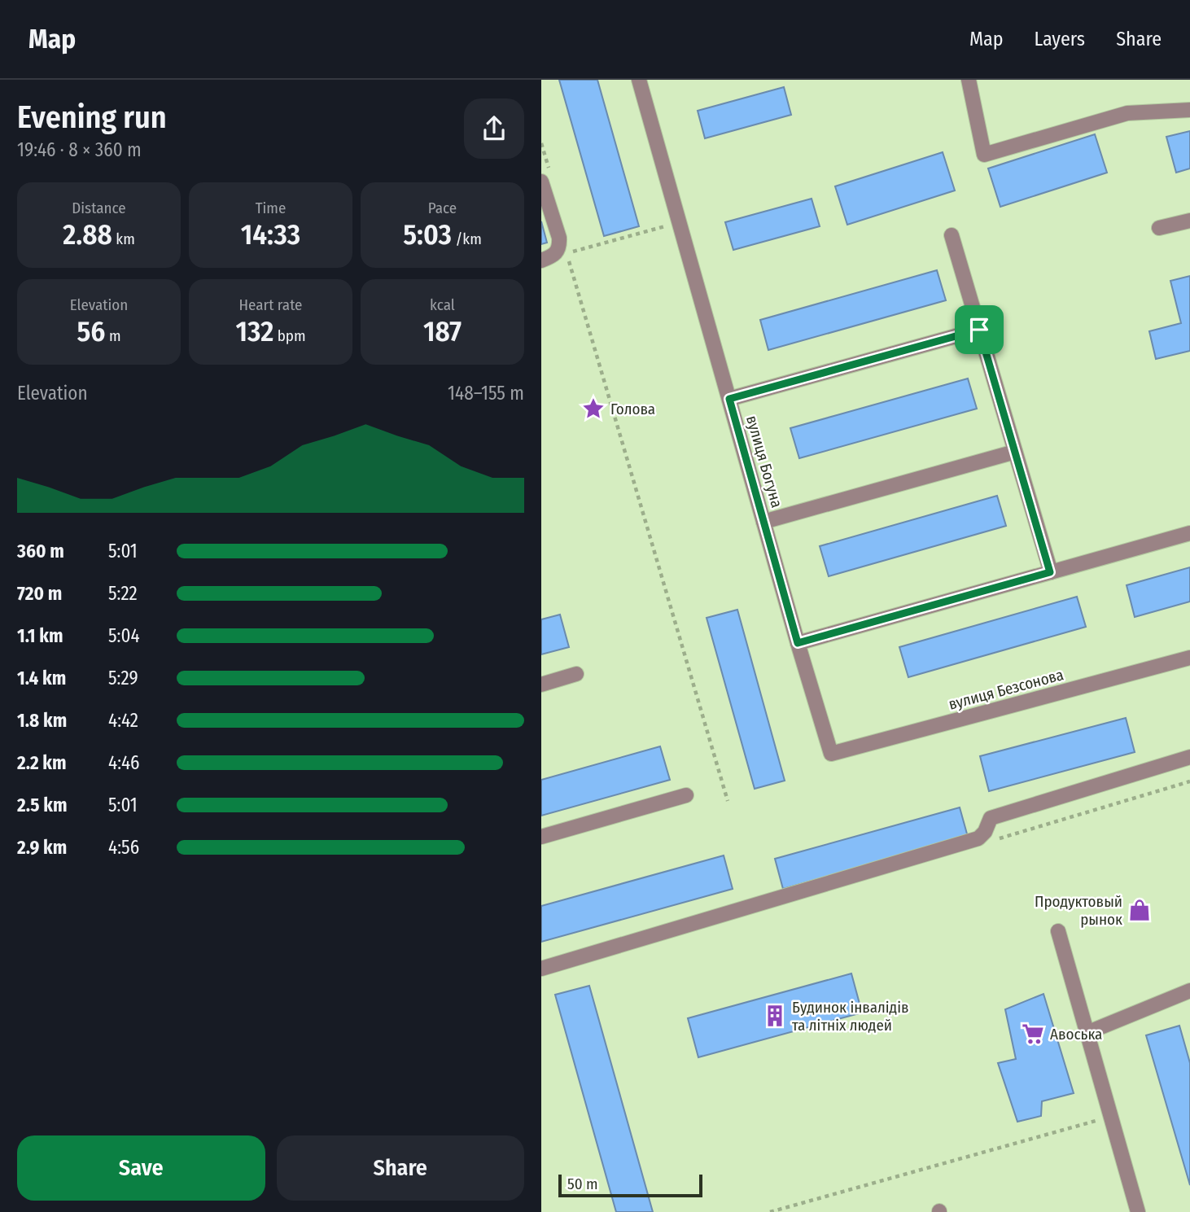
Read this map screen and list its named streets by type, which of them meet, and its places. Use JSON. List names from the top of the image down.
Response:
{
  "streets": {
    "street": ["вулиця Богуна", "вулиця Безсонова"]
  },
  "crossings": [
    ["вулиця Богуна", "вулиця Безсонова"]
  ],
  "places": {
    "place": ["Голова"],
    "shop": ["Продуктовый рынок"],
    "building": ["Будинок інвалідів та літніх людей"],
    "supermarket": ["Авоська"]
  },
  "scale_bar": "50 m",
  "page": {
    "header": "Map",
    "nav": ["Map", "Layers", "Share"],
    "heading": ["Evening run", "19:46 · 8 × 360 m"],
    "stats": [
      ["Distance", "2.88 km"],
      ["Time", "14:33"],
      ["Pace", "5:03 /km"],
      ["Elevation", "56 m"],
      ["Heart rate", "132 bpm"],
      ["kcal", "187"]
    ],
    "chart": ["Elevation", "148–155 m"],
    "list": [
      {
        "name": "360 m",
        "note": "5:01"
      },
      {
        "name": "720 m",
        "note": "5:22"
      },
      {
        "name": "1.1 km",
        "note": "5:04"
      },
      {
        "name": "1.4 km",
        "note": "5:29"
      },
      {
        "name": "1.8 km",
        "note": "4:42"
      },
      {
        "name": "2.2 km",
        "note": "4:46"
      },
      {
        "name": "2.5 km",
        "note": "5:01"
      },
      {
        "name": "2.9 km",
        "note": "4:56"
      }
    ],
    "buttons": ["Save", "Share"],
    "scale": "50 m"
  }
}
